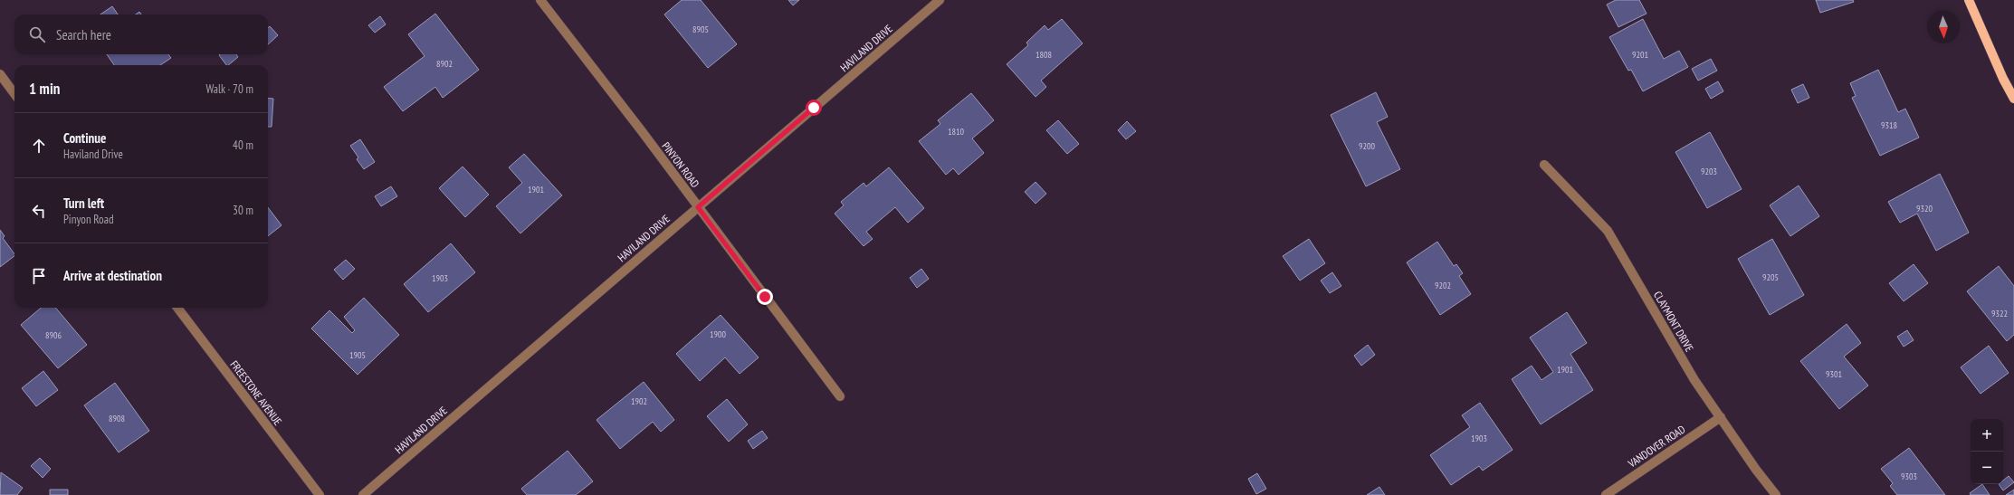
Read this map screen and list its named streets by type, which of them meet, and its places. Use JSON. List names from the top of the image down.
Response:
{
  "streets": {
    "street": [
      "HAVILAND DRIVE",
      "PINYON ROAD",
      "CLAYMONT DRIVE",
      "FREESTONE AVENUE",
      "VANDOVER ROAD"
    ]
  },
  "crossings": [
    ["HAVILAND DRIVE", "PINYON ROAD"],
    ["CLAYMONT DRIVE", "VANDOVER ROAD"]
  ],
  "house_numbers": [
    "8905",
    "1808",
    "9201",
    "8902",
    "9318",
    "1810",
    "9200",
    "9203",
    "1901",
    "9320",
    "9205",
    "1903",
    "9202",
    "9322",
    "1900",
    "8906",
    "1905",
    "1901",
    "9301",
    "1902",
    "8908",
    "1903",
    "9303"
  ],
  "north": "bottom",
  "page": {
    "search": "Search here",
    "heading": ["1 min", "Walk · 70 m"],
    "list": [
      ["Continue", "Haviland Drive", "40 m"],
      ["Turn left", "Pinyon Road", "30 m"],
      "Arrive at destination"
    ],
    "map_buttons": ["+", "−"]
  }
}
